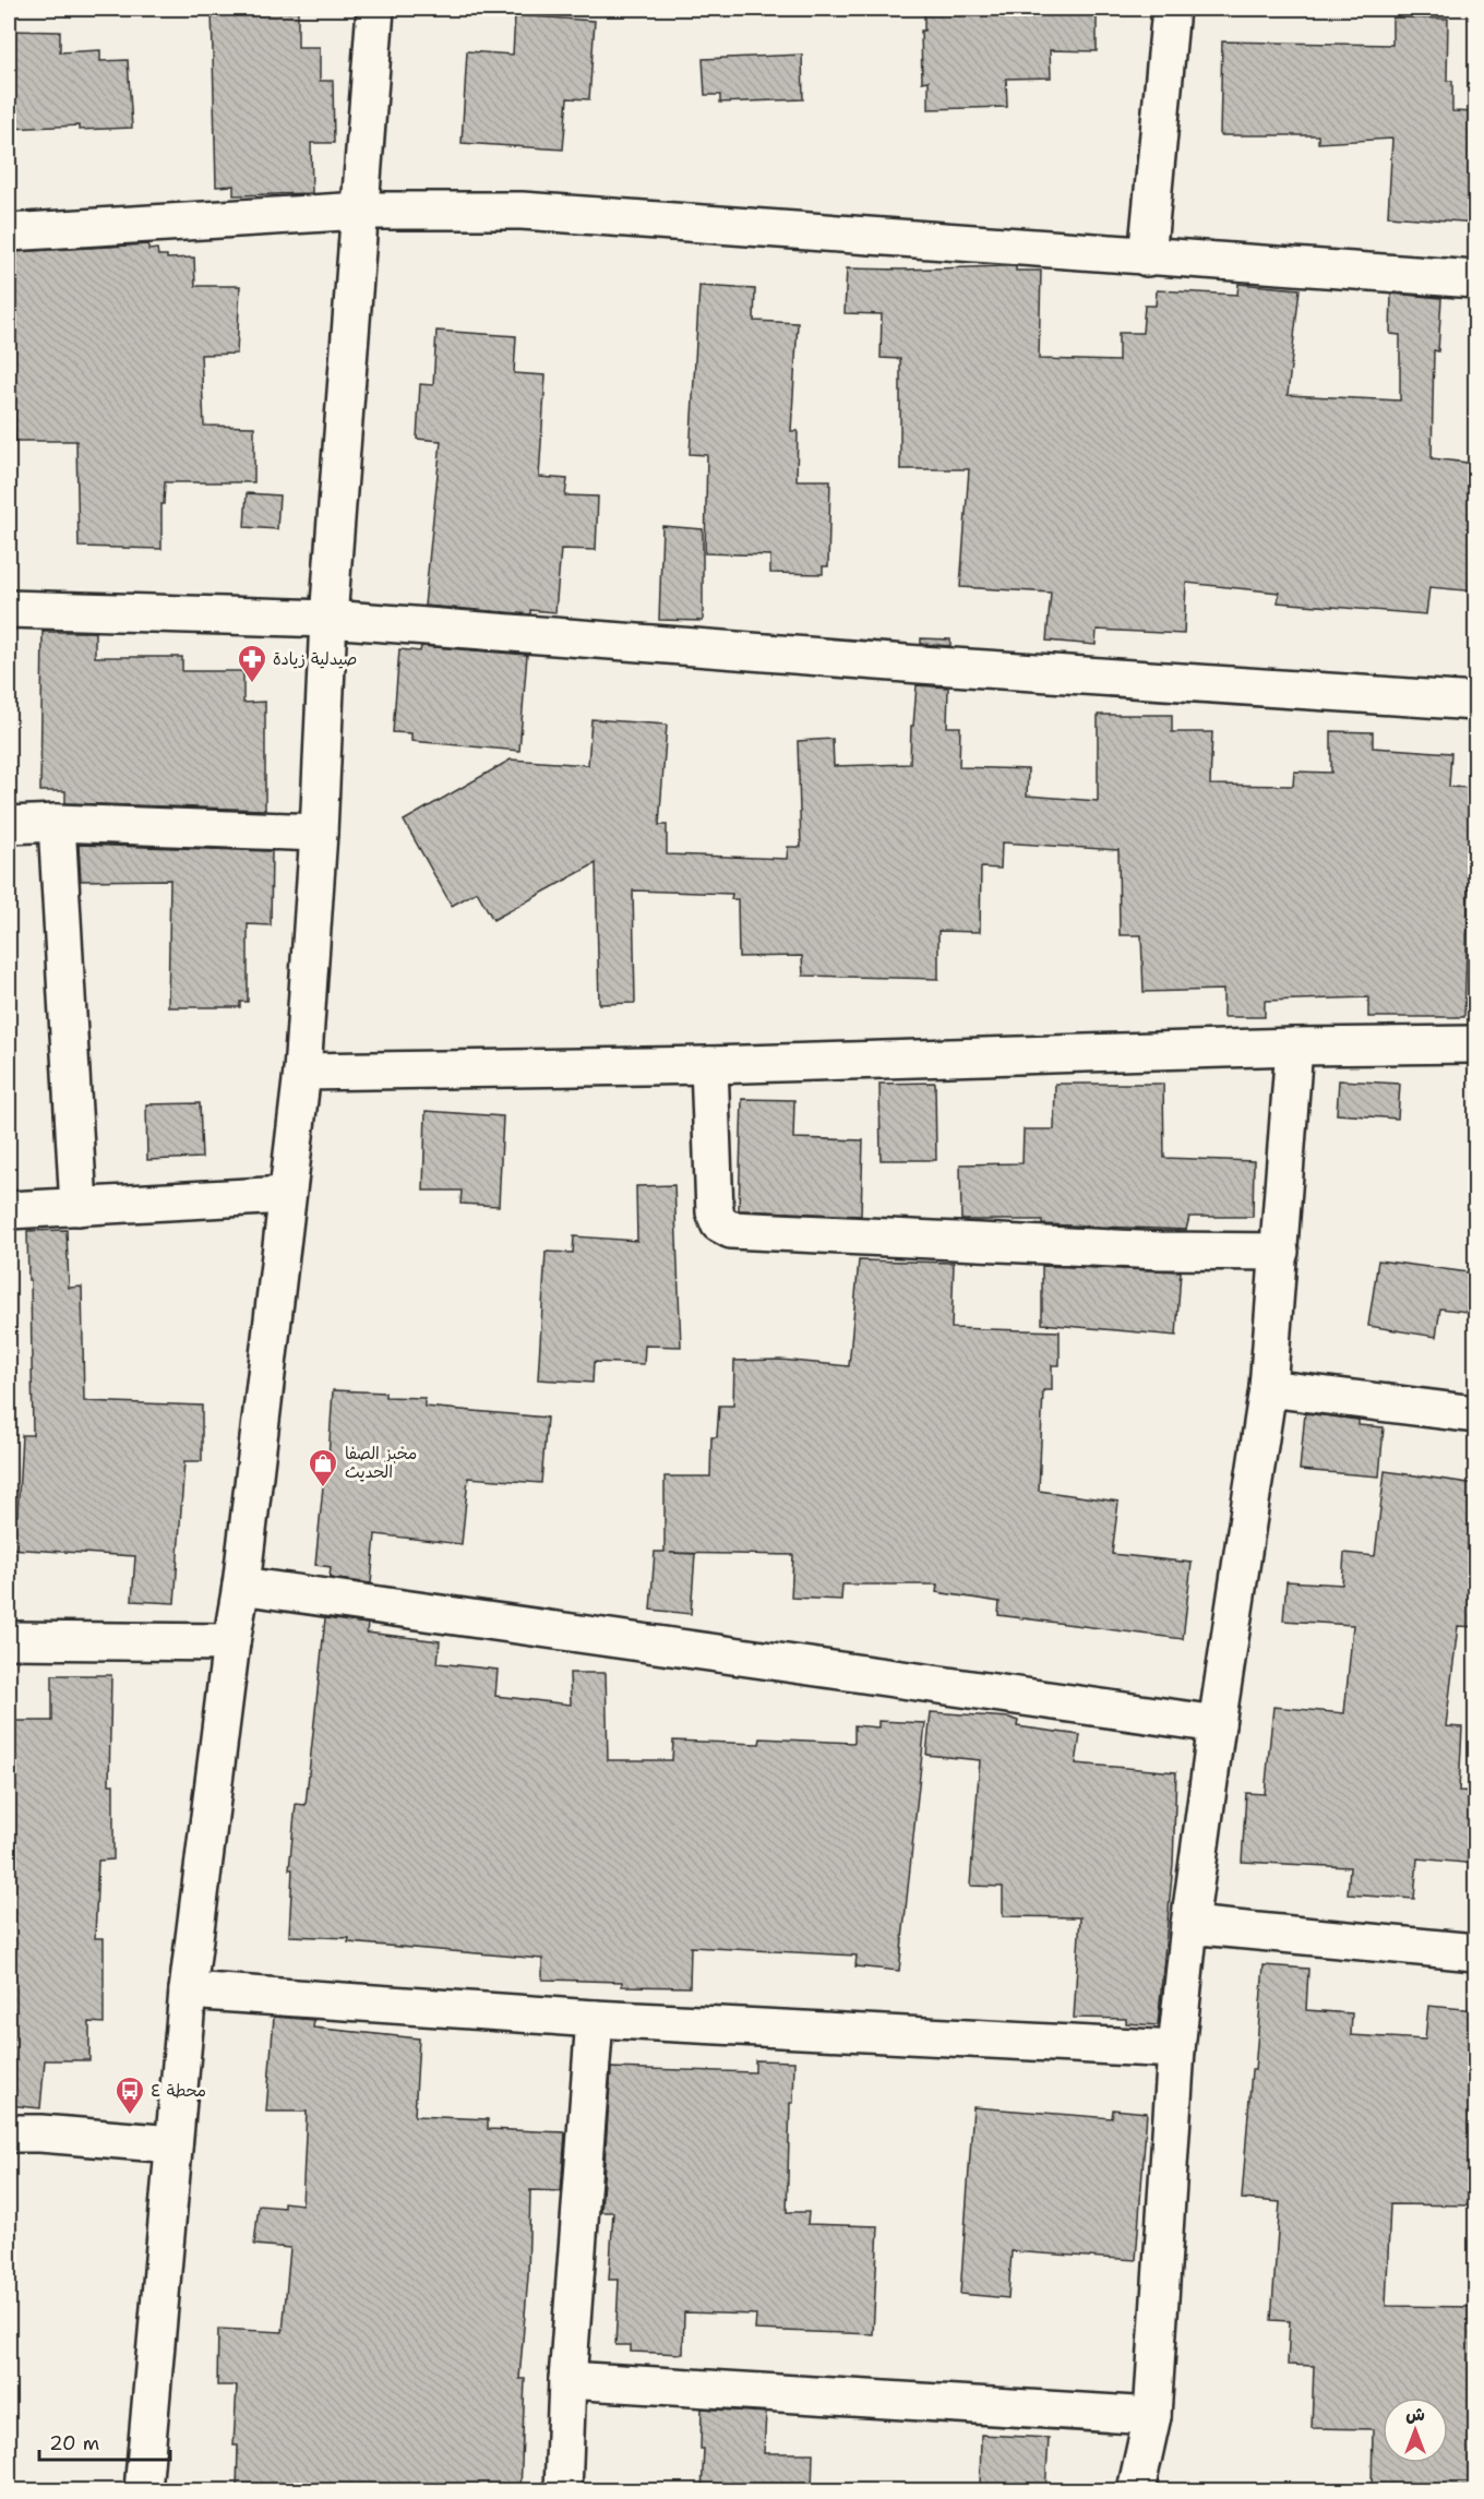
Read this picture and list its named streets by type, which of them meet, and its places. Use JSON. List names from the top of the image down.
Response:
{
  "places": {
    "pharmacy": ["صيدلية زيادة"],
    "shop": ["مخبز الصفا الحديث"],
    "bus stop": ["محطة ٤"]
  },
  "scale_bar": "20 m",
  "north": "top"
}
